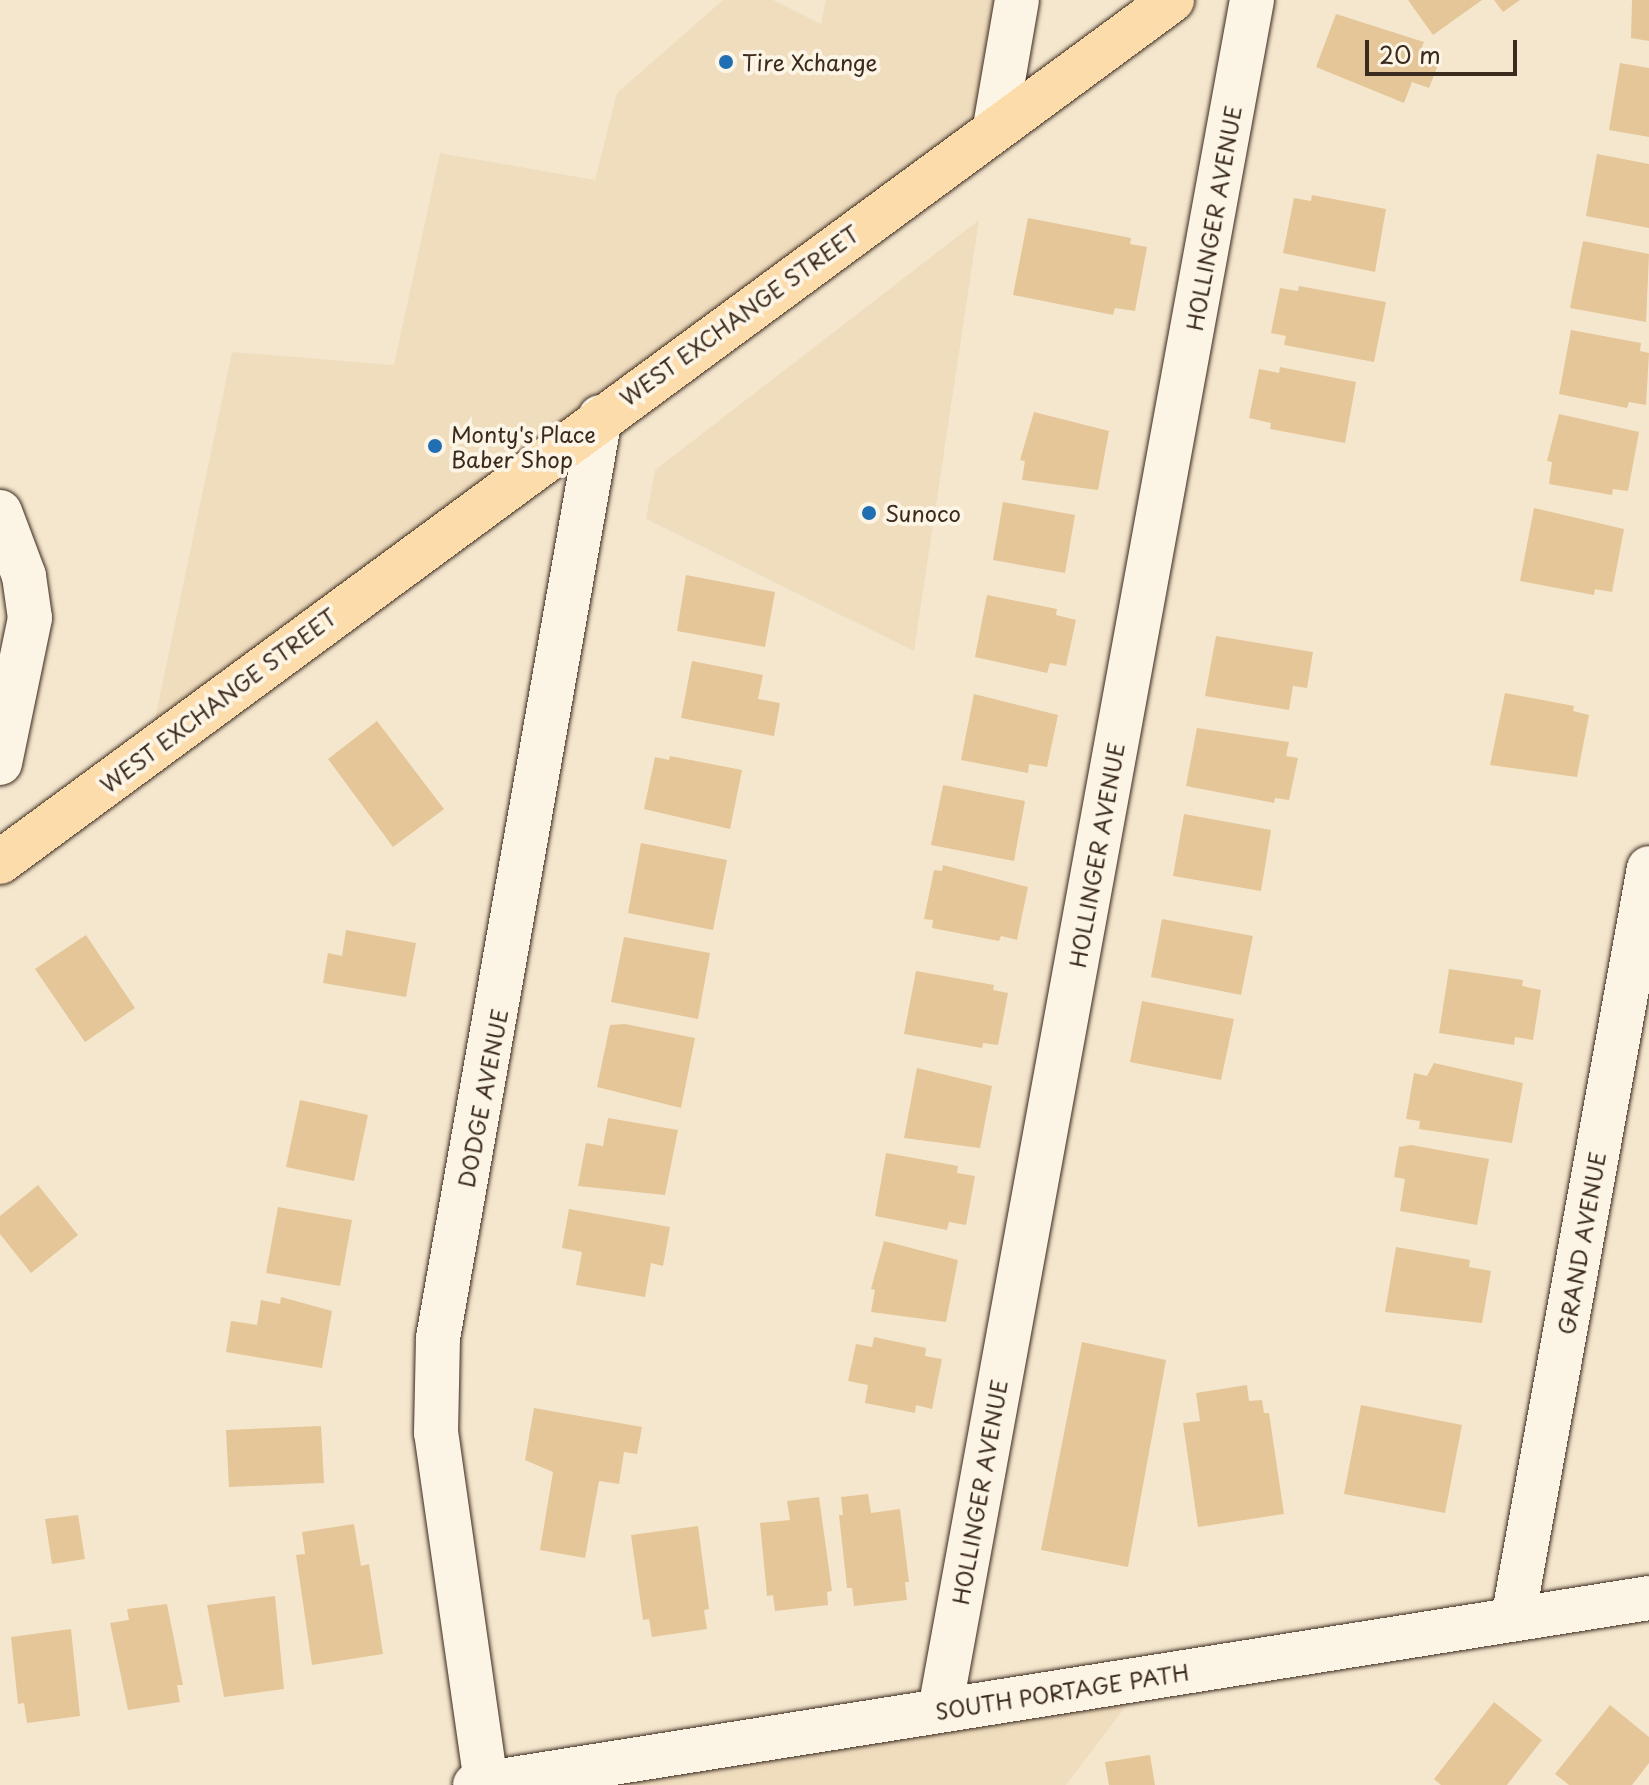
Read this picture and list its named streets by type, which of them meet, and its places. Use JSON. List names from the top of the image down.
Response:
{
  "streets": {
    "main road": ["WEST EXCHANGE STREET"],
    "street": [
      "HOLLINGER AVENUE",
      "DODGE AVENUE",
      "GRAND AVENUE",
      "SOUTH PORTAGE PATH"
    ]
  },
  "crossings": [
    ["HOLLINGER AVENUE", "SOUTH PORTAGE PATH"],
    ["WEST EXCHANGE STREET", "DODGE AVENUE"],
    ["DODGE AVENUE", "SOUTH PORTAGE PATH"],
    ["GRAND AVENUE", "SOUTH PORTAGE PATH"]
  ],
  "places": ["Tire Xchange", "Monty's Place Baber Shop", "Sunoco"],
  "scale_bar": "20 m"
}
